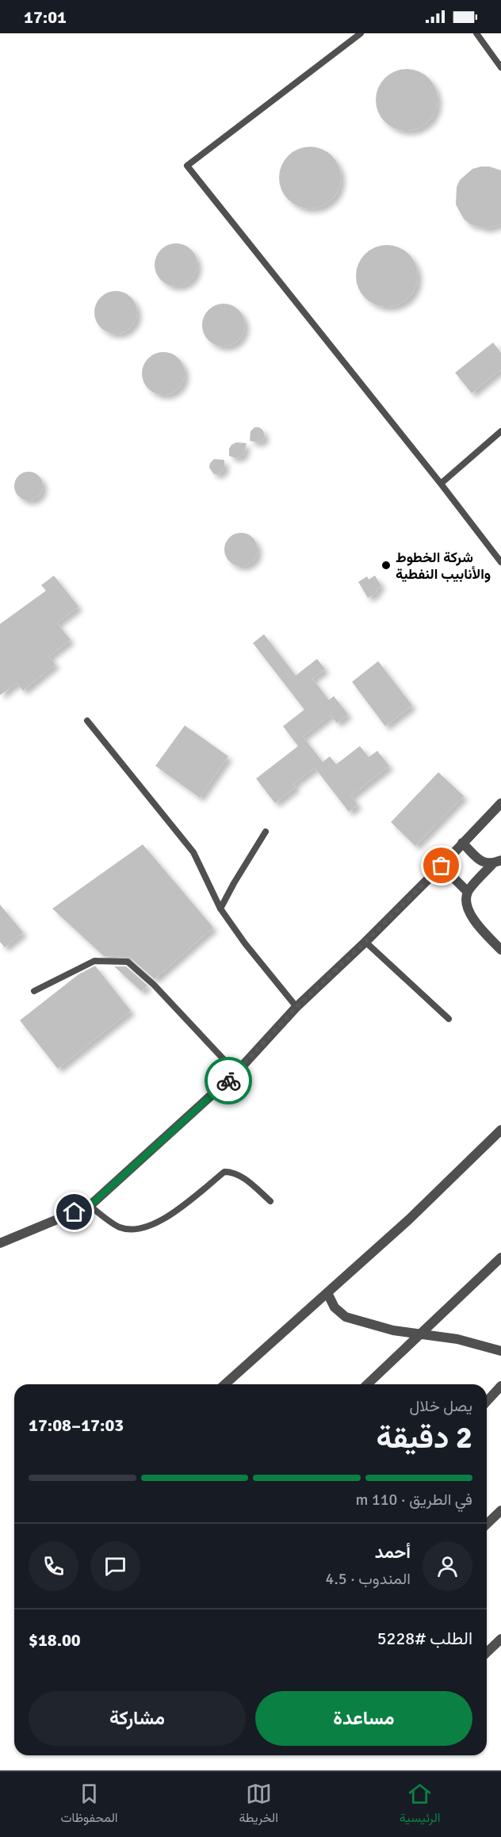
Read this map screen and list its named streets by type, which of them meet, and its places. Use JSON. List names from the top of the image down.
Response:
{
  "places": ["شركة الخطوط والأنابيب النفطية"],
  "page": {
    "status": "17:01",
    "heading": ["2 دقيقة", "يصل خلال", "17:03–17:08"],
    "panel": [
      "أحمد",
      "المندوب · 4.5",
      "الطلب #5228",
      "$18.00"
    ],
    "bar": "في الطريق · 110 m",
    "buttons": ["مساعدة", "مشاركة"],
    "tabs": ["الرئيسية", "الخريطة", "المحفوظات"]
  }
}
